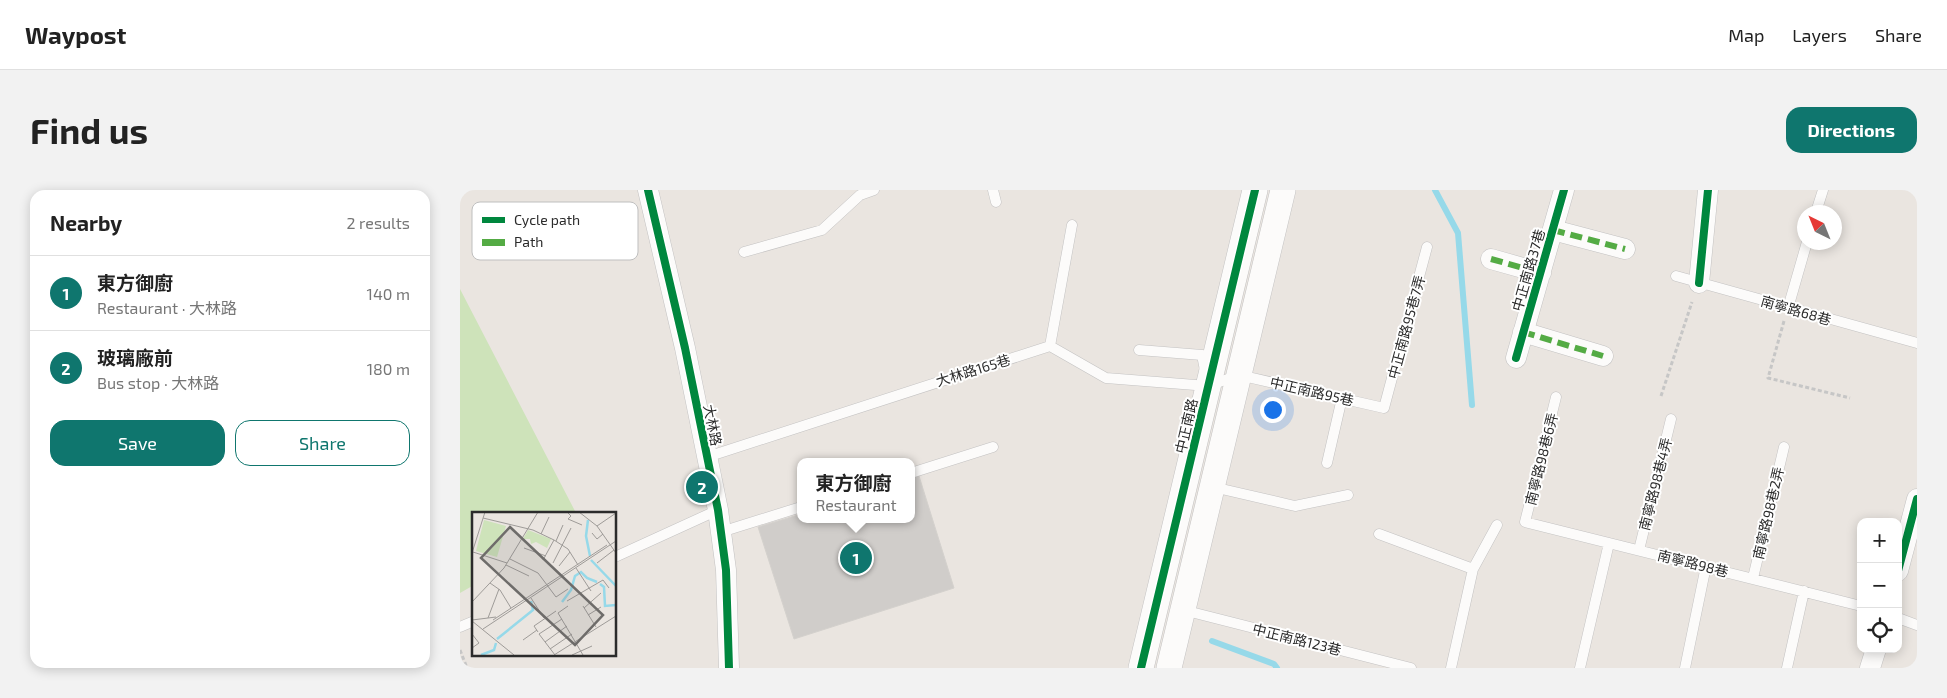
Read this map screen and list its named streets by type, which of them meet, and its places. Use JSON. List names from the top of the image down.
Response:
{
  "streets": {
    "street": ["中正南路37巷", "大林路", "中正南路"],
    "lane": [
      "南寧路68巷",
      "中正南路95巷7弄",
      "大林路165巷",
      "中正南路95巷",
      "南寧路98巷6弄",
      "南寧路98巷4弄",
      "南寧路98巷2弄",
      "南寧路98巷",
      "中正南路123巷"
    ]
  },
  "crossings": [
    ["中正南路95巷7弄", "中正南路95巷"],
    ["大林路165巷", "大林路"],
    ["南寧路98巷6弄", "南寧路98巷"],
    ["南寧路98巷4弄", "南寧路98巷"],
    ["南寧路98巷2弄", "南寧路98巷"]
  ],
  "legend": ["Cycle path", "Path"],
  "north": "top left",
  "page": {
    "header": "Waypost",
    "nav": ["Map", "Layers", "Share"],
    "buttons": [
      "Directions",
      ["Save", "Share"]
    ],
    "title": "Find us",
    "heading": ["Nearby", "2 results"],
    "list": [
      {
        "mark": "1",
        "name": "東方御廚",
        "note": "Restaurant · 大林路",
        "value": "140 m"
      },
      {
        "mark": "2",
        "name": "玻璃廠前",
        "note": "Bus stop · 大林路",
        "value": "180 m"
      }
    ],
    "popup": ["東方御廚", "Restaurant"],
    "pins": ["2", "1"],
    "map_buttons": ["+", "−"]
  }
}
